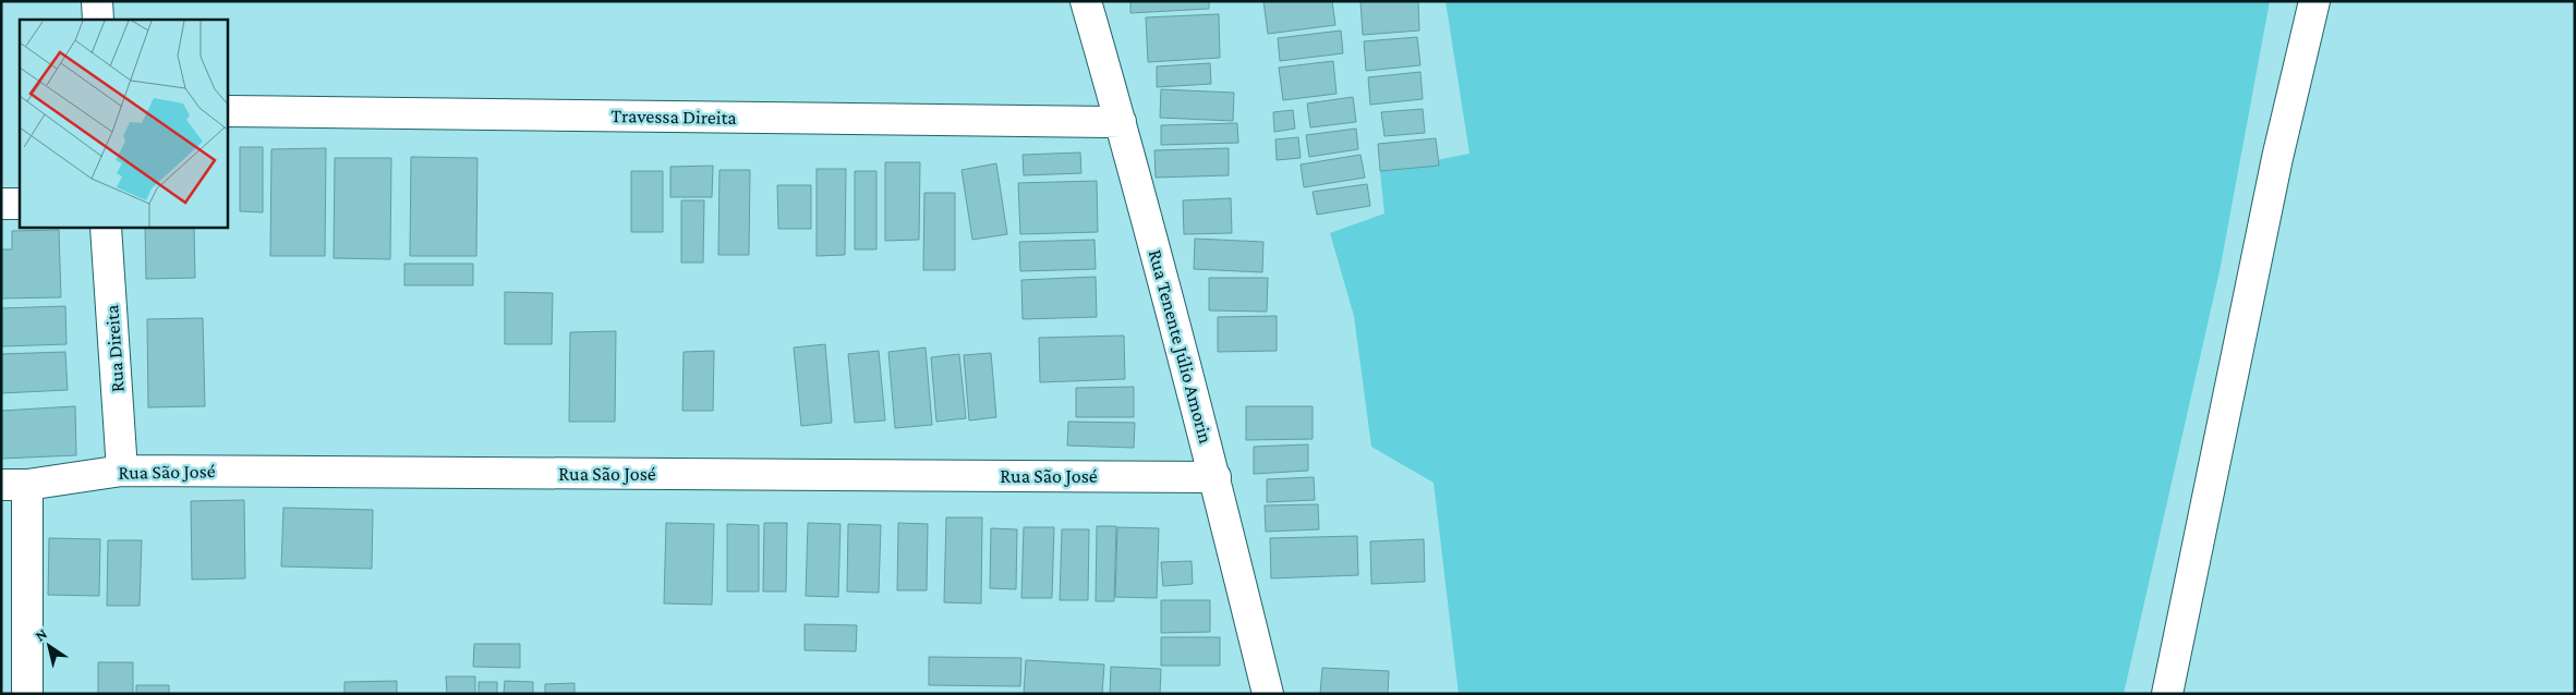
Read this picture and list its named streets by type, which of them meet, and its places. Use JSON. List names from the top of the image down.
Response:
{
  "streets": {
    "street": [
      "Travessa Direita",
      "Rua Tenente Júlio Amorin",
      "Rua Direita",
      "Rua São José"
    ]
  },
  "crossings": [
    ["Travessa Direita", "Rua Tenente Júlio Amorin"],
    ["Rua Tenente Júlio Amorin", "Rua São José"],
    ["Rua Direita", "Rua São José"]
  ],
  "north": "top left"
}
